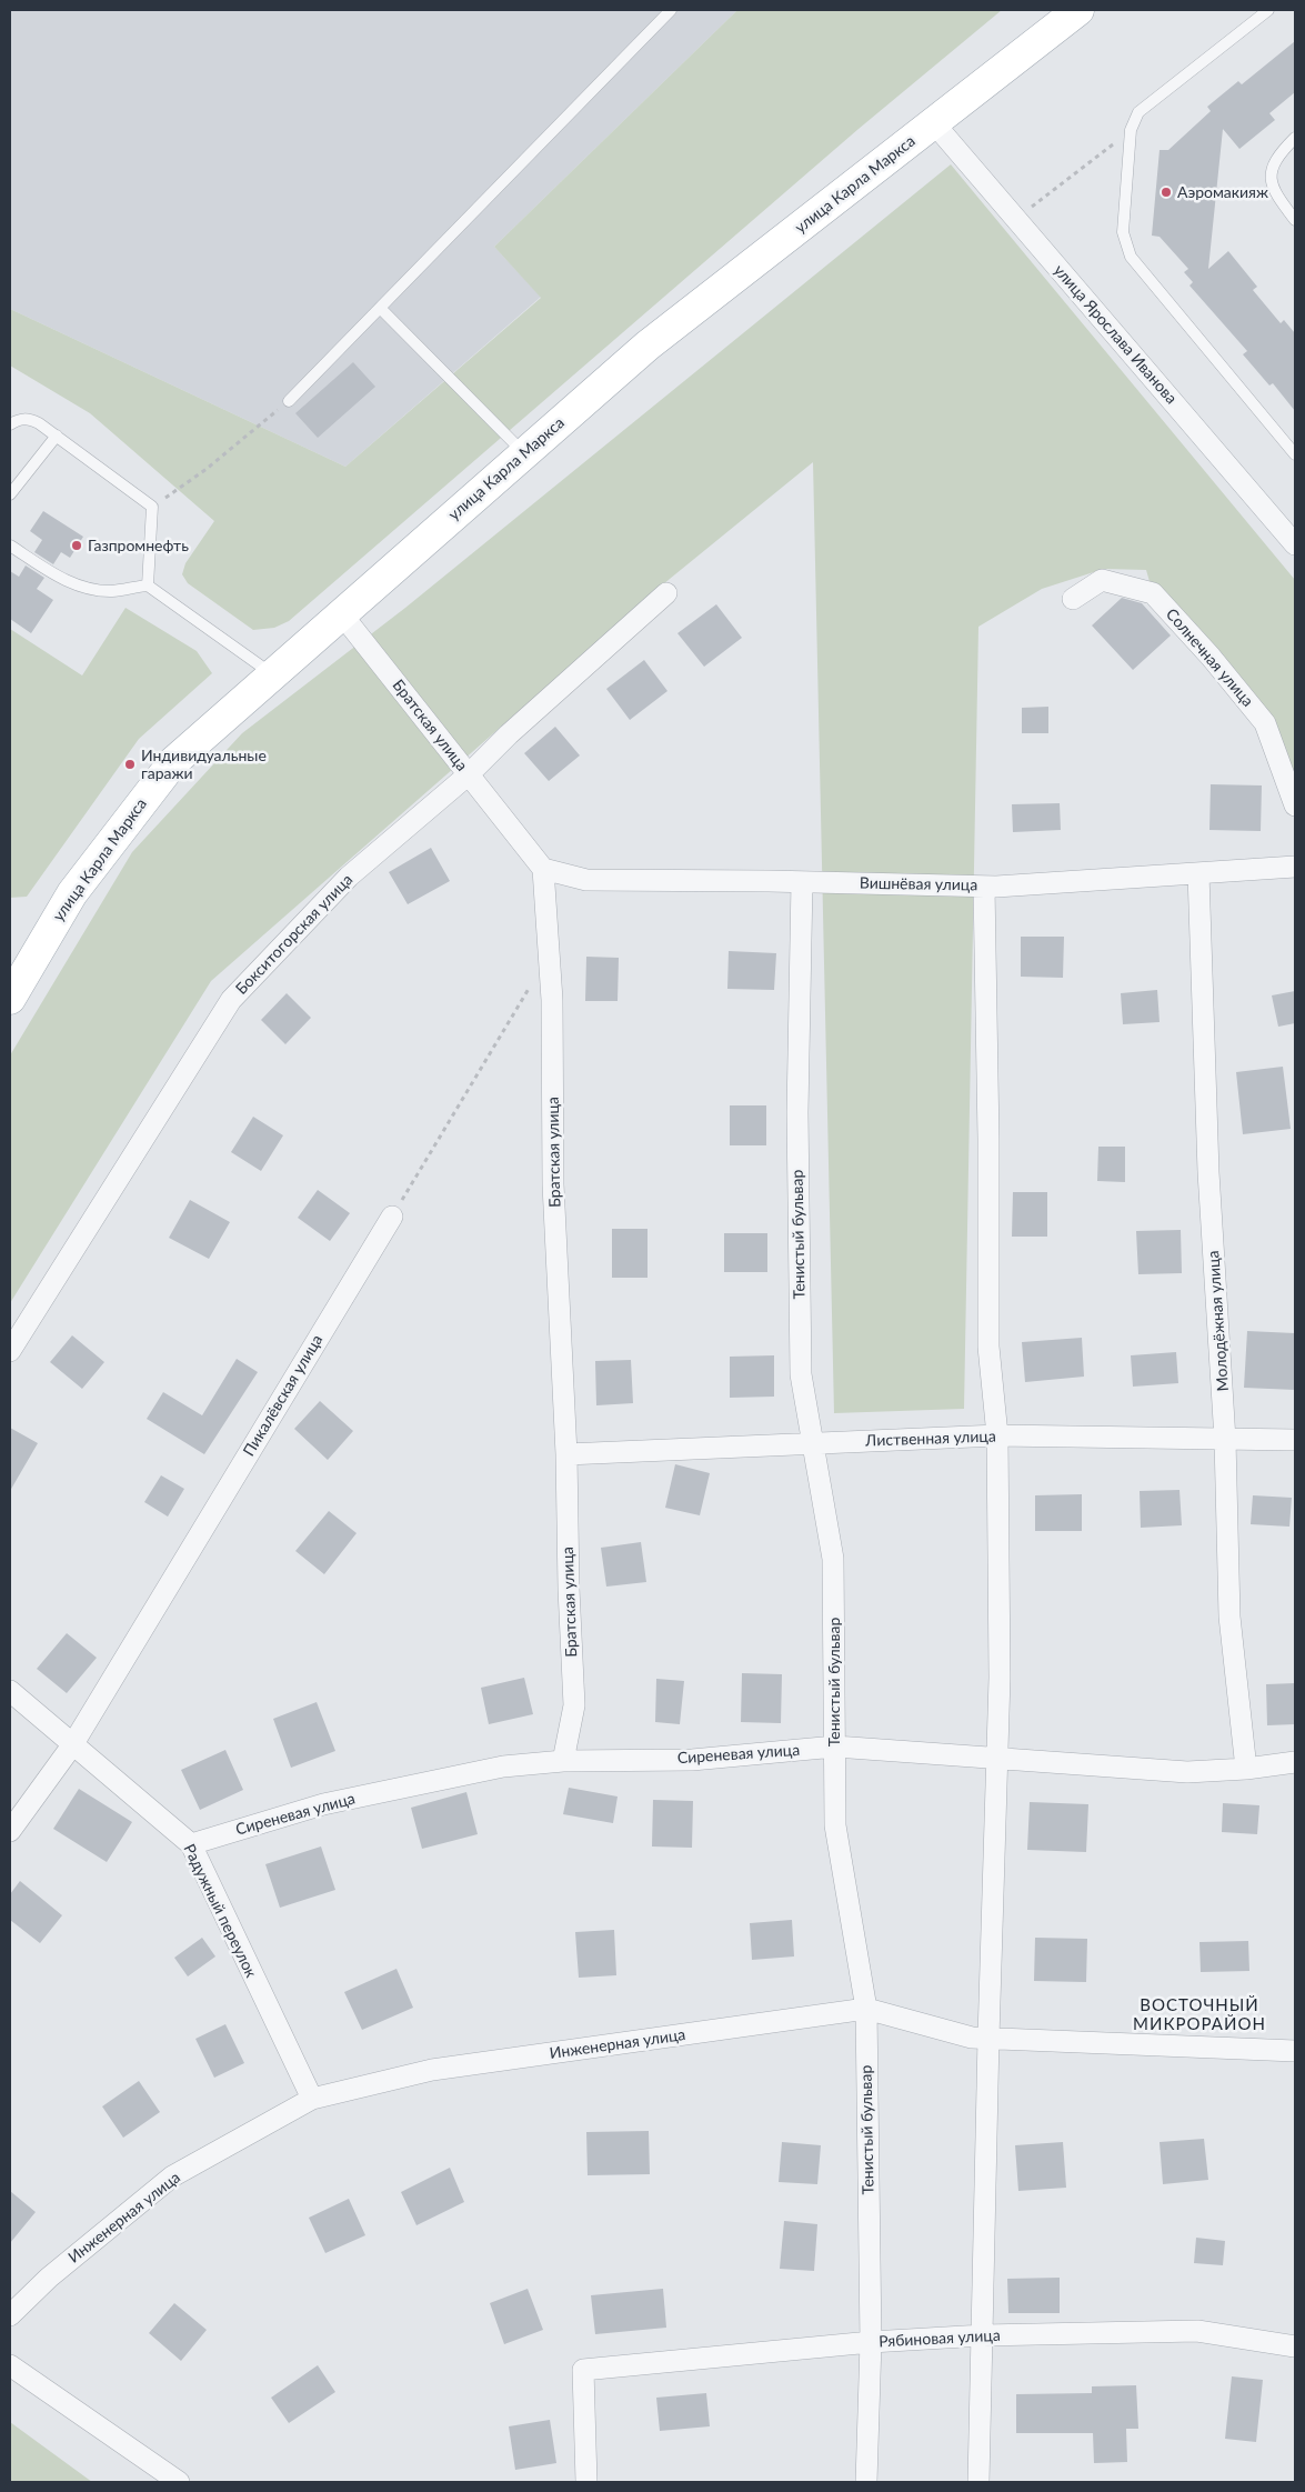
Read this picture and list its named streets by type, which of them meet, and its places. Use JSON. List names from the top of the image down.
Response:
{
  "streets": {
    "main road": ["улица Карла Маркса"],
    "street": [
      "улица Ярослава Иванова",
      "Солнечная улица",
      "Братская улица",
      "Вишнёвая улица",
      "Бокситогорская улица",
      "Тенистый бульвар",
      "Молодёжная улица",
      "Пикалёвская улица",
      "Лиственная улица",
      "Сиреневая улица",
      "Радужный переулок",
      "Инженерная улица",
      "Рябиновая улица"
    ]
  },
  "crossings": [
    ["улица Карла Маркса", "улица Ярослава Иванова"],
    ["улица Карла Маркса", "Братская улица"],
    ["Братская улица", "Вишнёвая улица"],
    ["Братская улица", "Бокситогорская улица"],
    ["Братская улица", "Лиственная улица"],
    ["Братская улица", "Сиреневая улица"],
    ["Вишнёвая улица", "Тенистый бульвар"],
    ["Вишнёвая улица", "Молодёжная улица"],
    ["Тенистый бульвар", "Лиственная улица"],
    ["Тенистый бульвар", "Сиреневая улица"],
    ["Тенистый бульвар", "Инженерная улица"],
    ["Тенистый бульвар", "Рябиновая улица"],
    ["Молодёжная улица", "Лиственная улица"],
    ["Молодёжная улица", "Сиреневая улица"],
    ["Пикалёвская улица", "Радужный переулок"],
    ["Сиреневая улица", "Радужный переулок"],
    ["Радужный переулок", "Инженерная улица"]
  ],
  "districts": ["ВОСТОЧНЫЙ МИКРОРАЙОН"],
  "places": ["Аэромакияж", "Газпромнефть", "Индивидуальные гаражи"]
}
